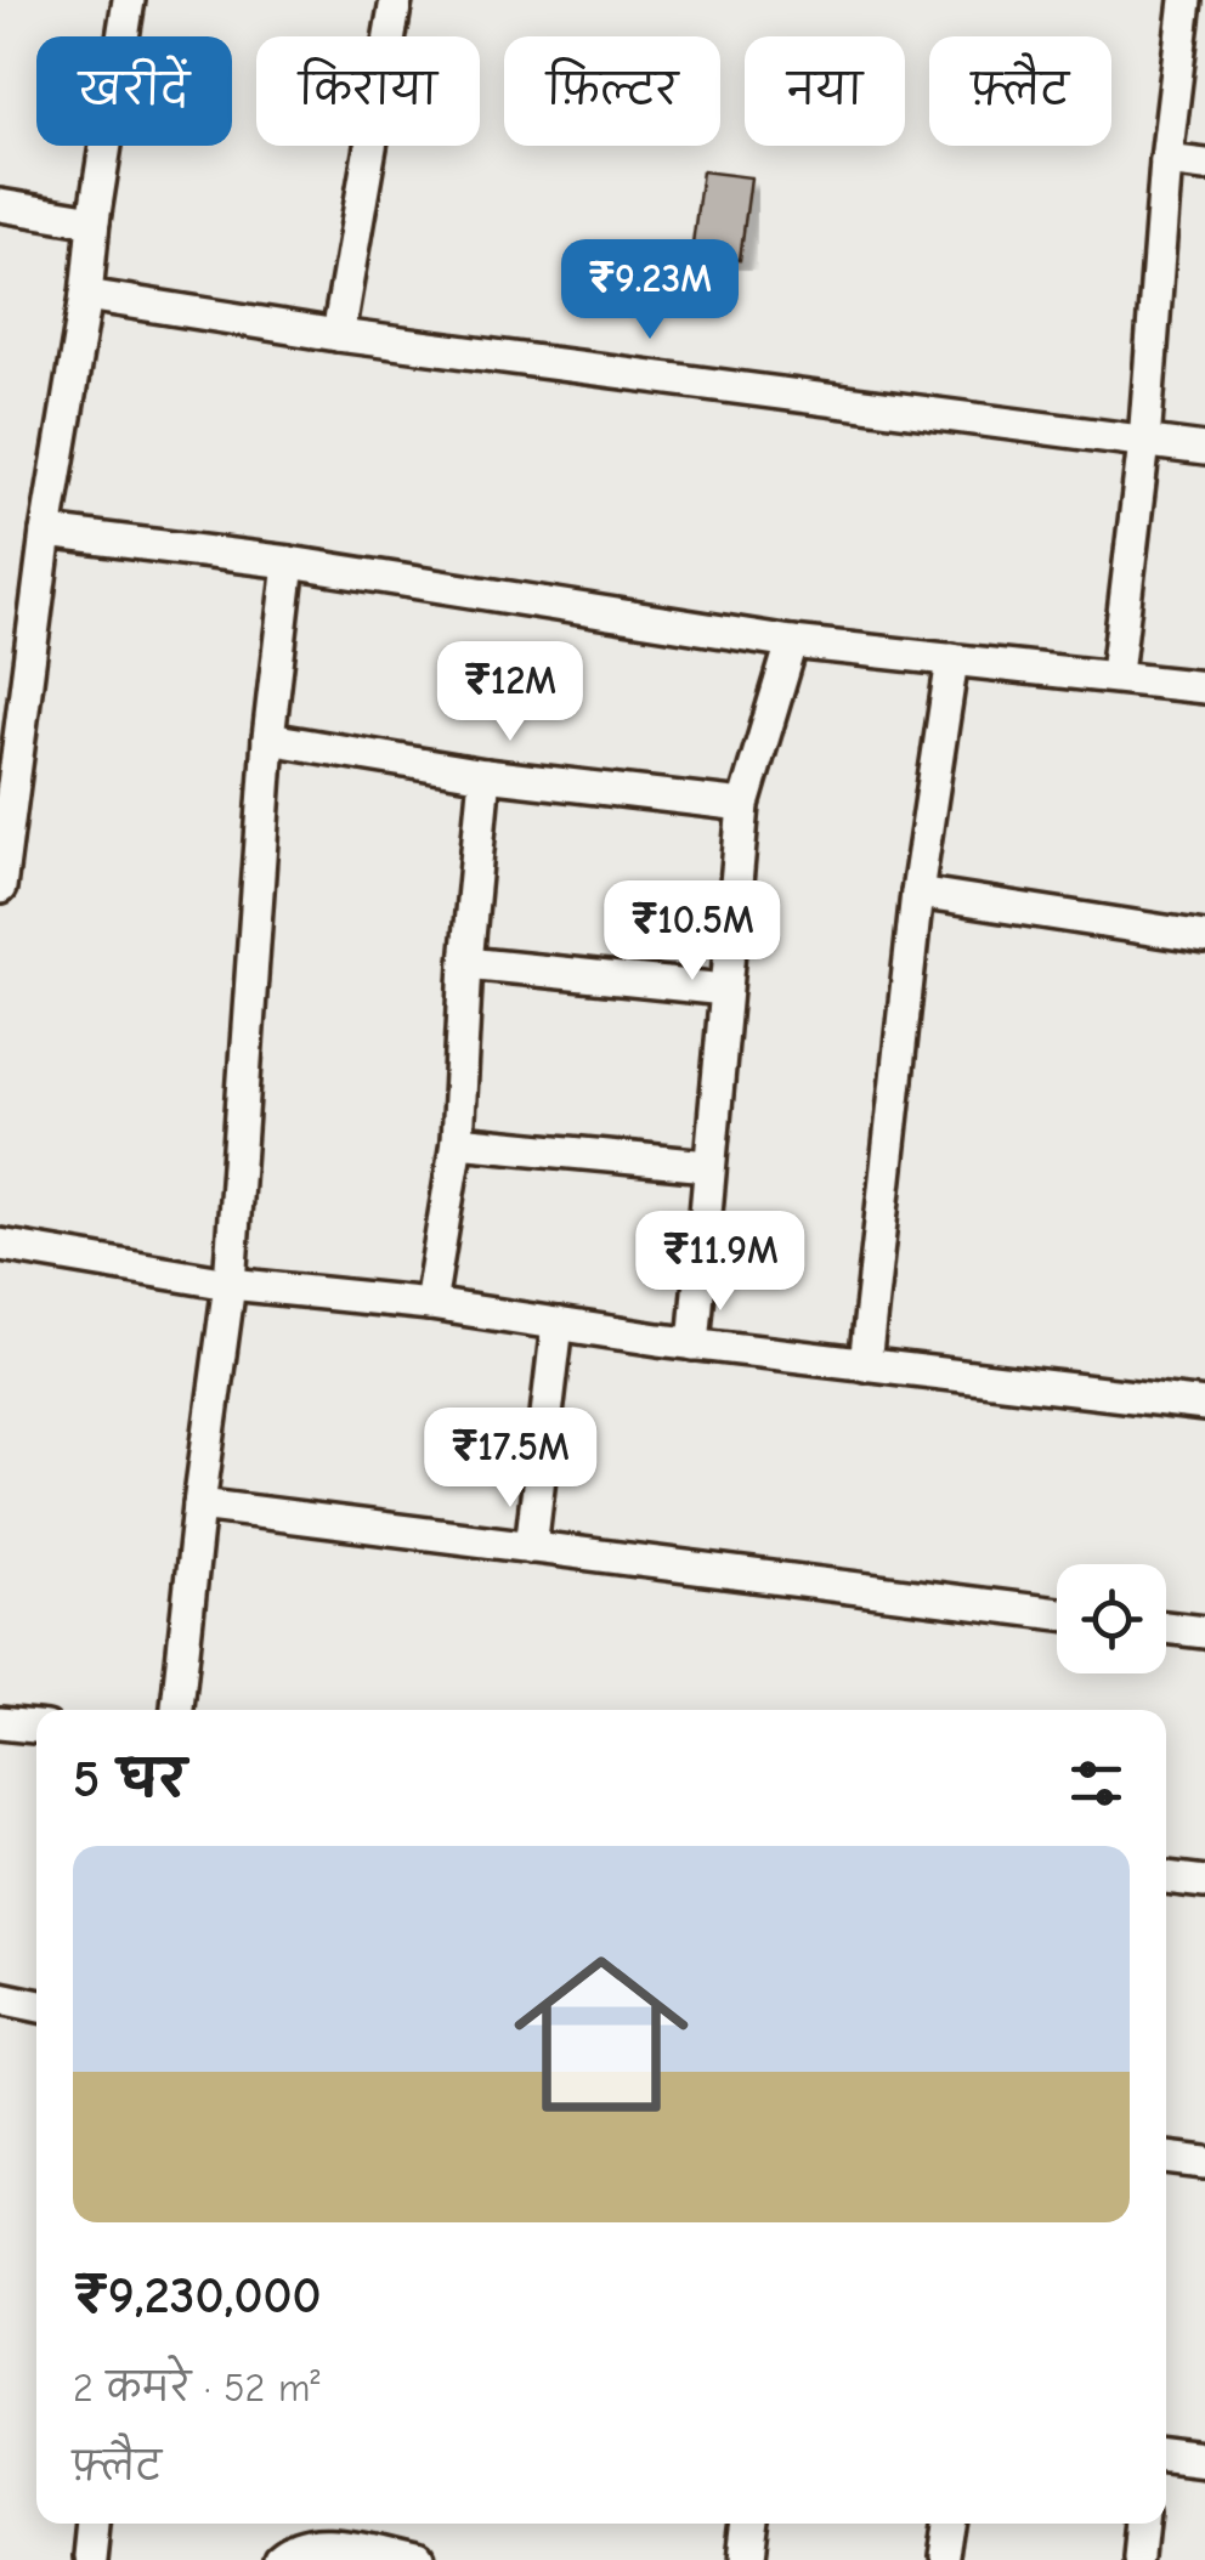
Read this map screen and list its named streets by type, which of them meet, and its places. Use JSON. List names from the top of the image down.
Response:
{
  "page": {
    "chip": [
      "खरीदें",
      "किराया",
      "फ़िल्टर",
      "नया",
      "फ़्लैट"
    ],
    "price": [
      "₹9.23M",
      "₹12M",
      "₹10.5M",
      "₹11.9M",
      "₹17.5M"
    ],
    "heading": "5 घर",
    "list": [
      {
        "name": "₹9,230,000",
        "note": "2 कमरे · 52 m² · फ़्लैट"
      }
    ]
  }
}
